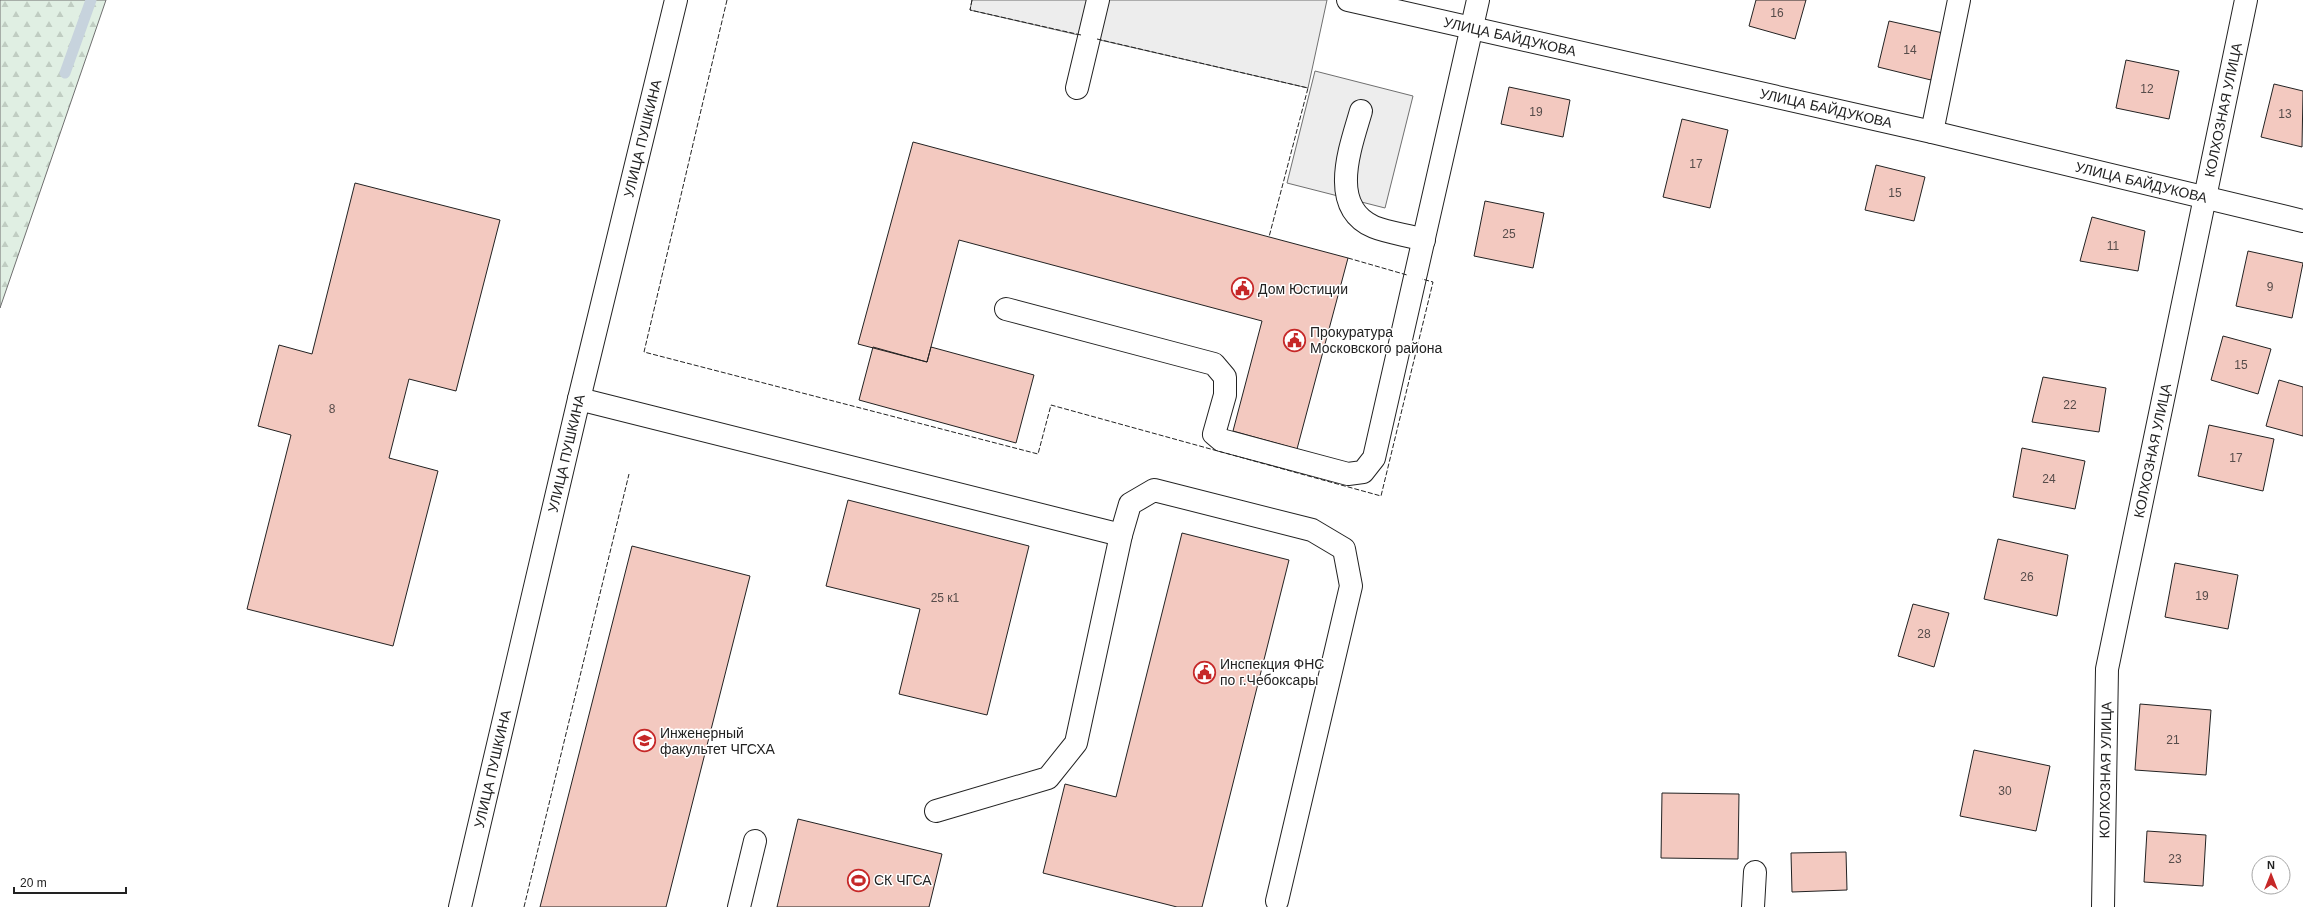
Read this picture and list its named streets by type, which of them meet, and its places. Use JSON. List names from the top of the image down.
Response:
{
  "streets": {
    "street": ["УЛИЦА БАЙДУКОВА", "КОЛХОЗНАЯ УЛИЦА", "УЛИЦА ПУШКИНА"]
  },
  "crossings": [
    ["УЛИЦА БАЙДУКОВА", "КОЛХОЗНАЯ УЛИЦА"]
  ],
  "places": {
    "public building": ["Дом Юстиции", "Прокуратура Московского района", "Инспекция ФНС по г.Чебоксары"],
    "school or university": ["Инженерный факультет ЧГСХА"],
    "sports": ["СК ЧГСА"]
  },
  "house_numbers": [
    "16",
    "14",
    "12",
    "19",
    "13",
    "17",
    "15",
    "25",
    "11",
    "9",
    "15",
    "22",
    "8",
    "17",
    "24",
    "26",
    "19",
    "25 к1",
    "28",
    "21",
    "30",
    "23"
  ],
  "scale_bar": "20 m",
  "north": "top"
}
